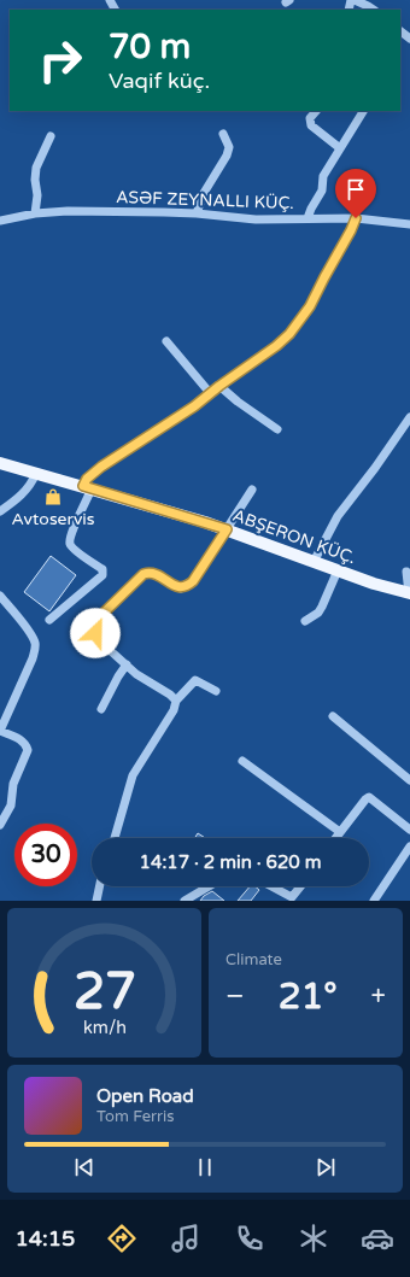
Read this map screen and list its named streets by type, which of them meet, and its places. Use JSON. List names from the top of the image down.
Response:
{
  "streets": {
    "main road": ["ABŞERON KÜÇ."]
  },
  "places": {
    "shop": ["Avtoservis"]
  },
  "page": {
    "turn": ["70 m", "Vaqif küç."],
    "limit": "30",
    "trip": "14:17 · 2 min · 620 m",
    "tile": "Climate",
    "heat": ["−", "21°", "+"],
    "song": ["Open Road", "Tom Ferris"],
    "tabs": "14:15",
    "gauge": ["27", "km/h"]
  }
}
